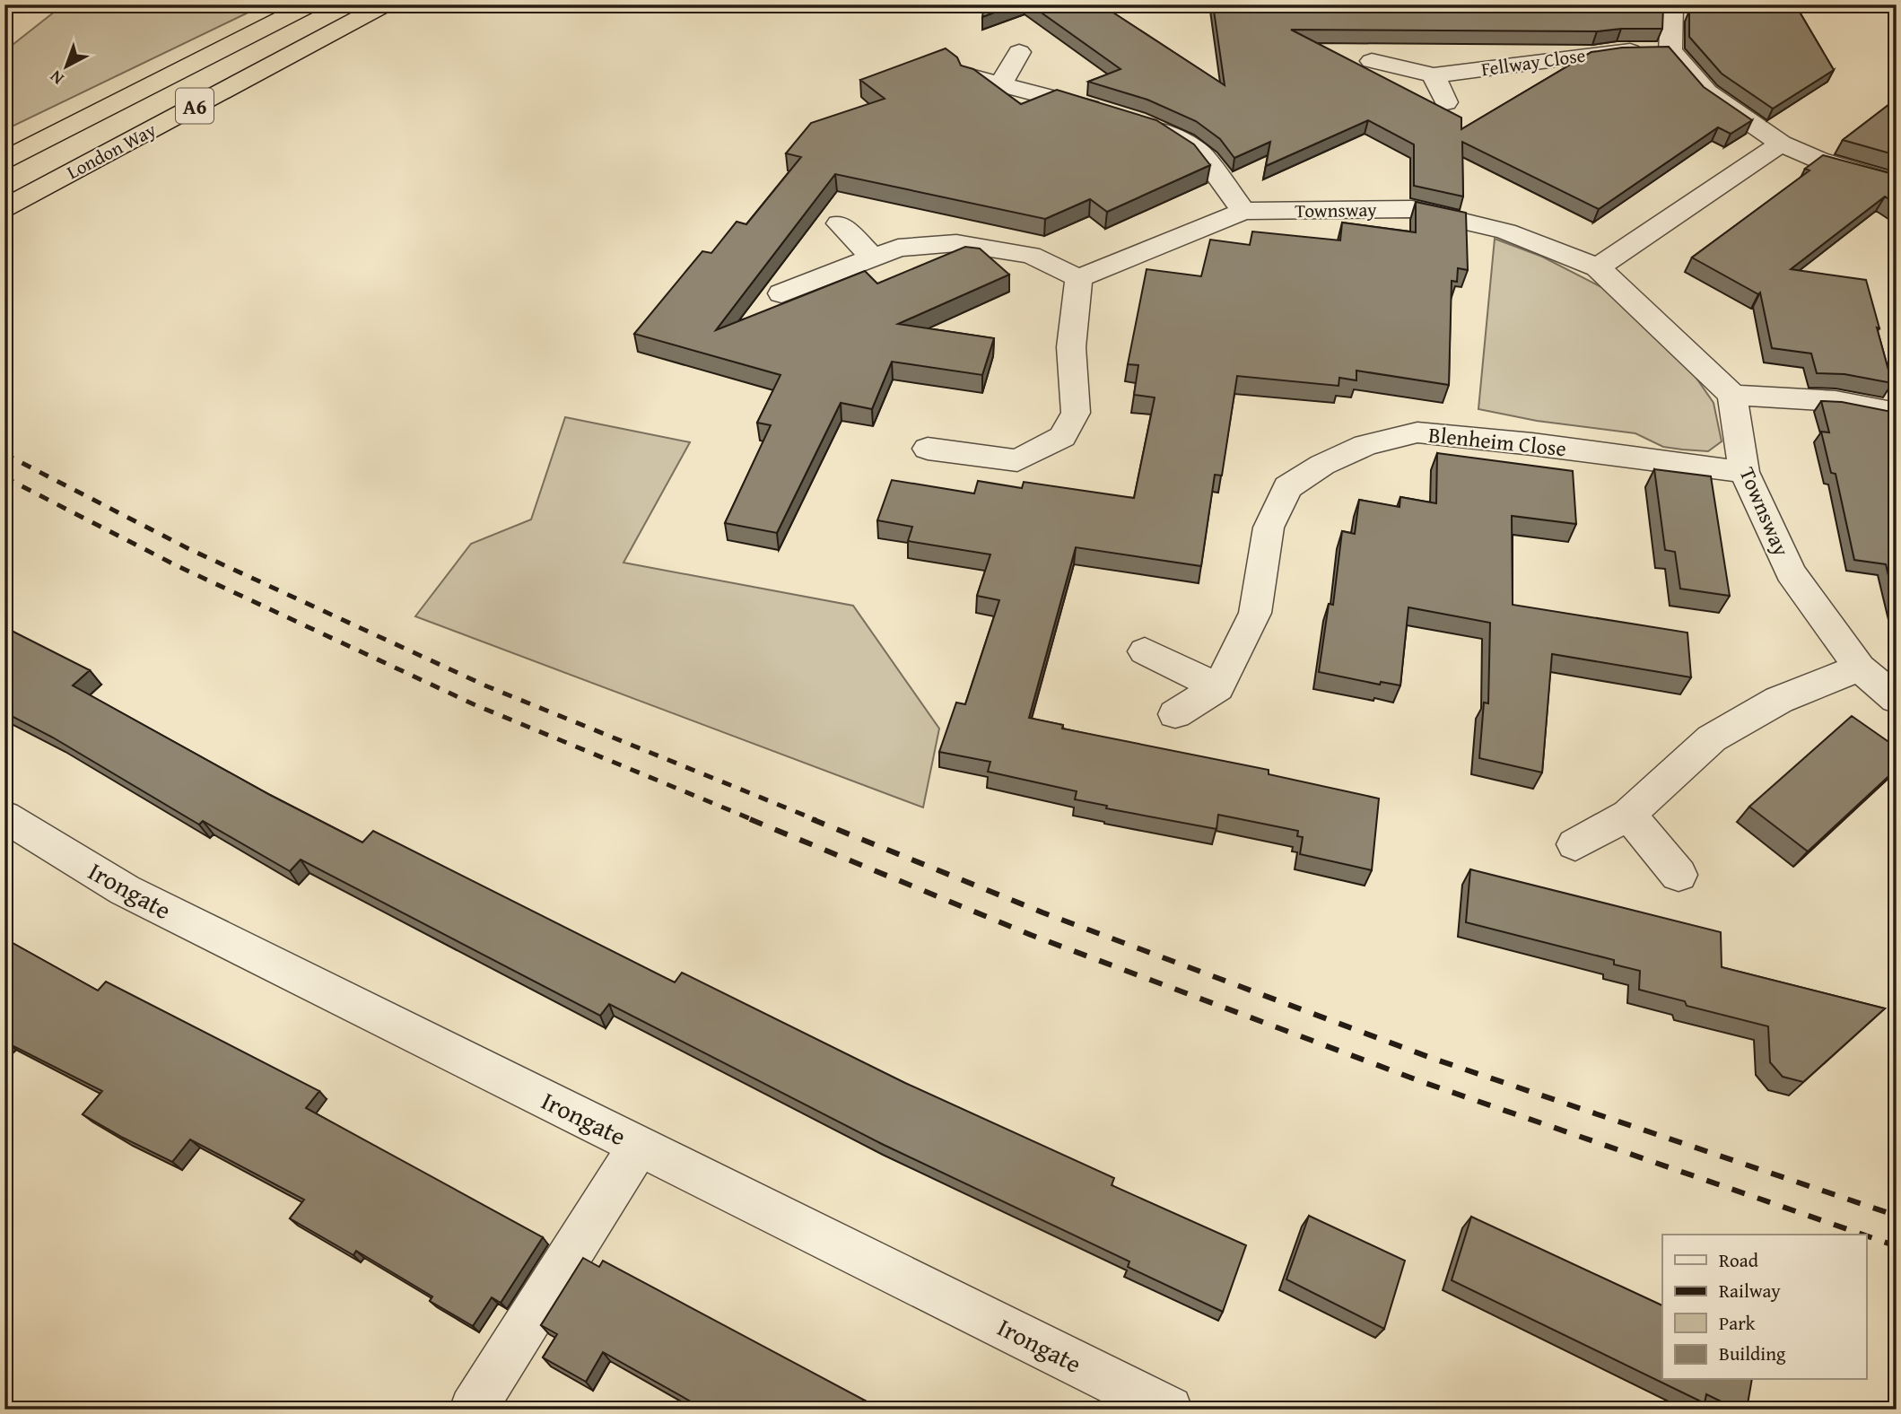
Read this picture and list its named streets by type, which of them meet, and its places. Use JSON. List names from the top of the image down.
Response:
{
  "streets": {
    "highway": ["A6", "London Way"],
    "street": [
      "Fellway Close",
      "Townsway",
      "Blenheim Close",
      "Irongate"
    ]
  },
  "crossings": [
    ["Townsway", "Blenheim Close"]
  ],
  "legend": [
    "Road",
    "Railway",
    "Park",
    "Building"
  ],
  "north": "bottom left"
}
